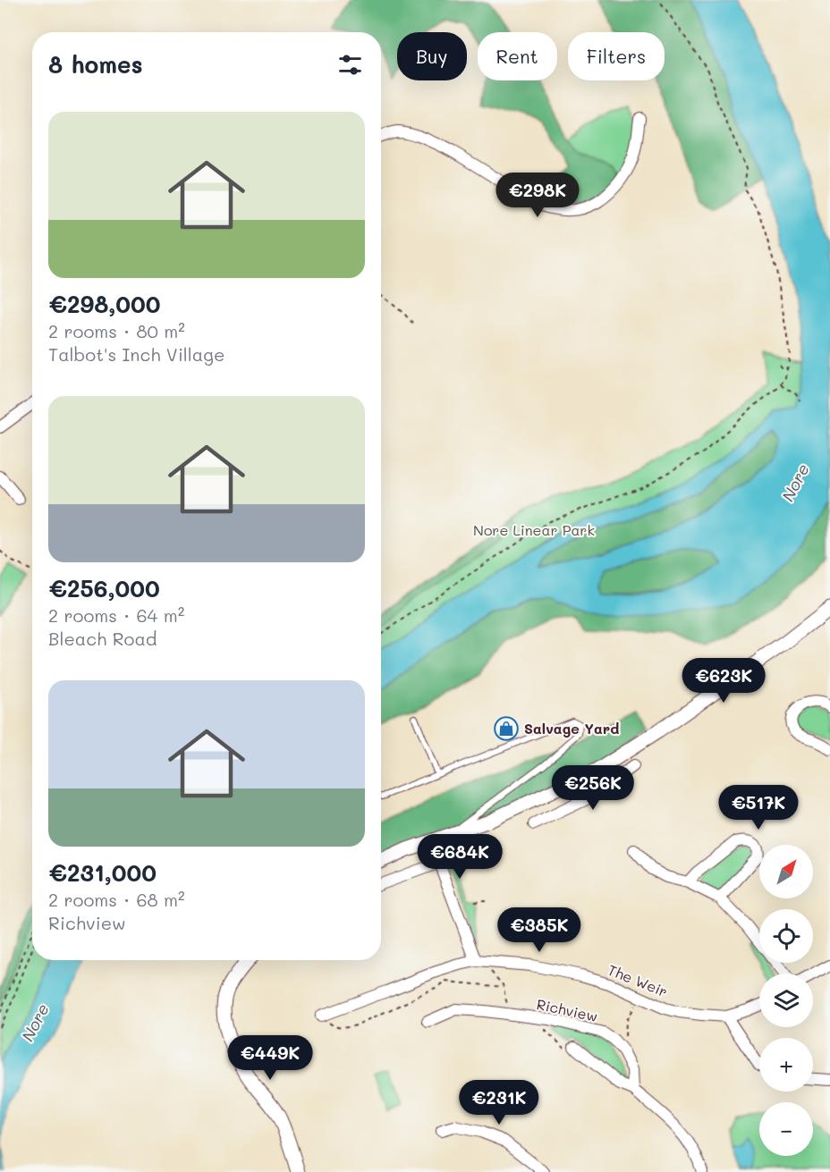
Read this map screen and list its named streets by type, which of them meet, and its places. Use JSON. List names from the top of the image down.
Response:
{
  "streets": {
    "street": ["The Weir", "Richview"]
  },
  "water": ["Nore"],
  "parks": ["Nore Linear Park"],
  "places": {
    "shop": ["Salvage Yard"]
  },
  "north": "top right",
  "page": {
    "chip": ["Buy", "Rent", "Filters"],
    "heading": "8 homes",
    "list": [
      {
        "name": "€298,000",
        "note": "2 rooms · 80 m² · Talbot's Inch Village"
      },
      {
        "name": "€256,000",
        "note": "2 rooms · 64 m² · Bleach Road"
      },
      {
        "name": "€231,000",
        "note": "2 rooms · 68 m² · Richview"
      }
    ],
    "price": [
      "€298K",
      "€623K",
      "€256K",
      "€517K",
      "€684K",
      "€385K",
      "€449K",
      "€231K"
    ],
    "map_buttons": ["+", "−"]
  }
}
